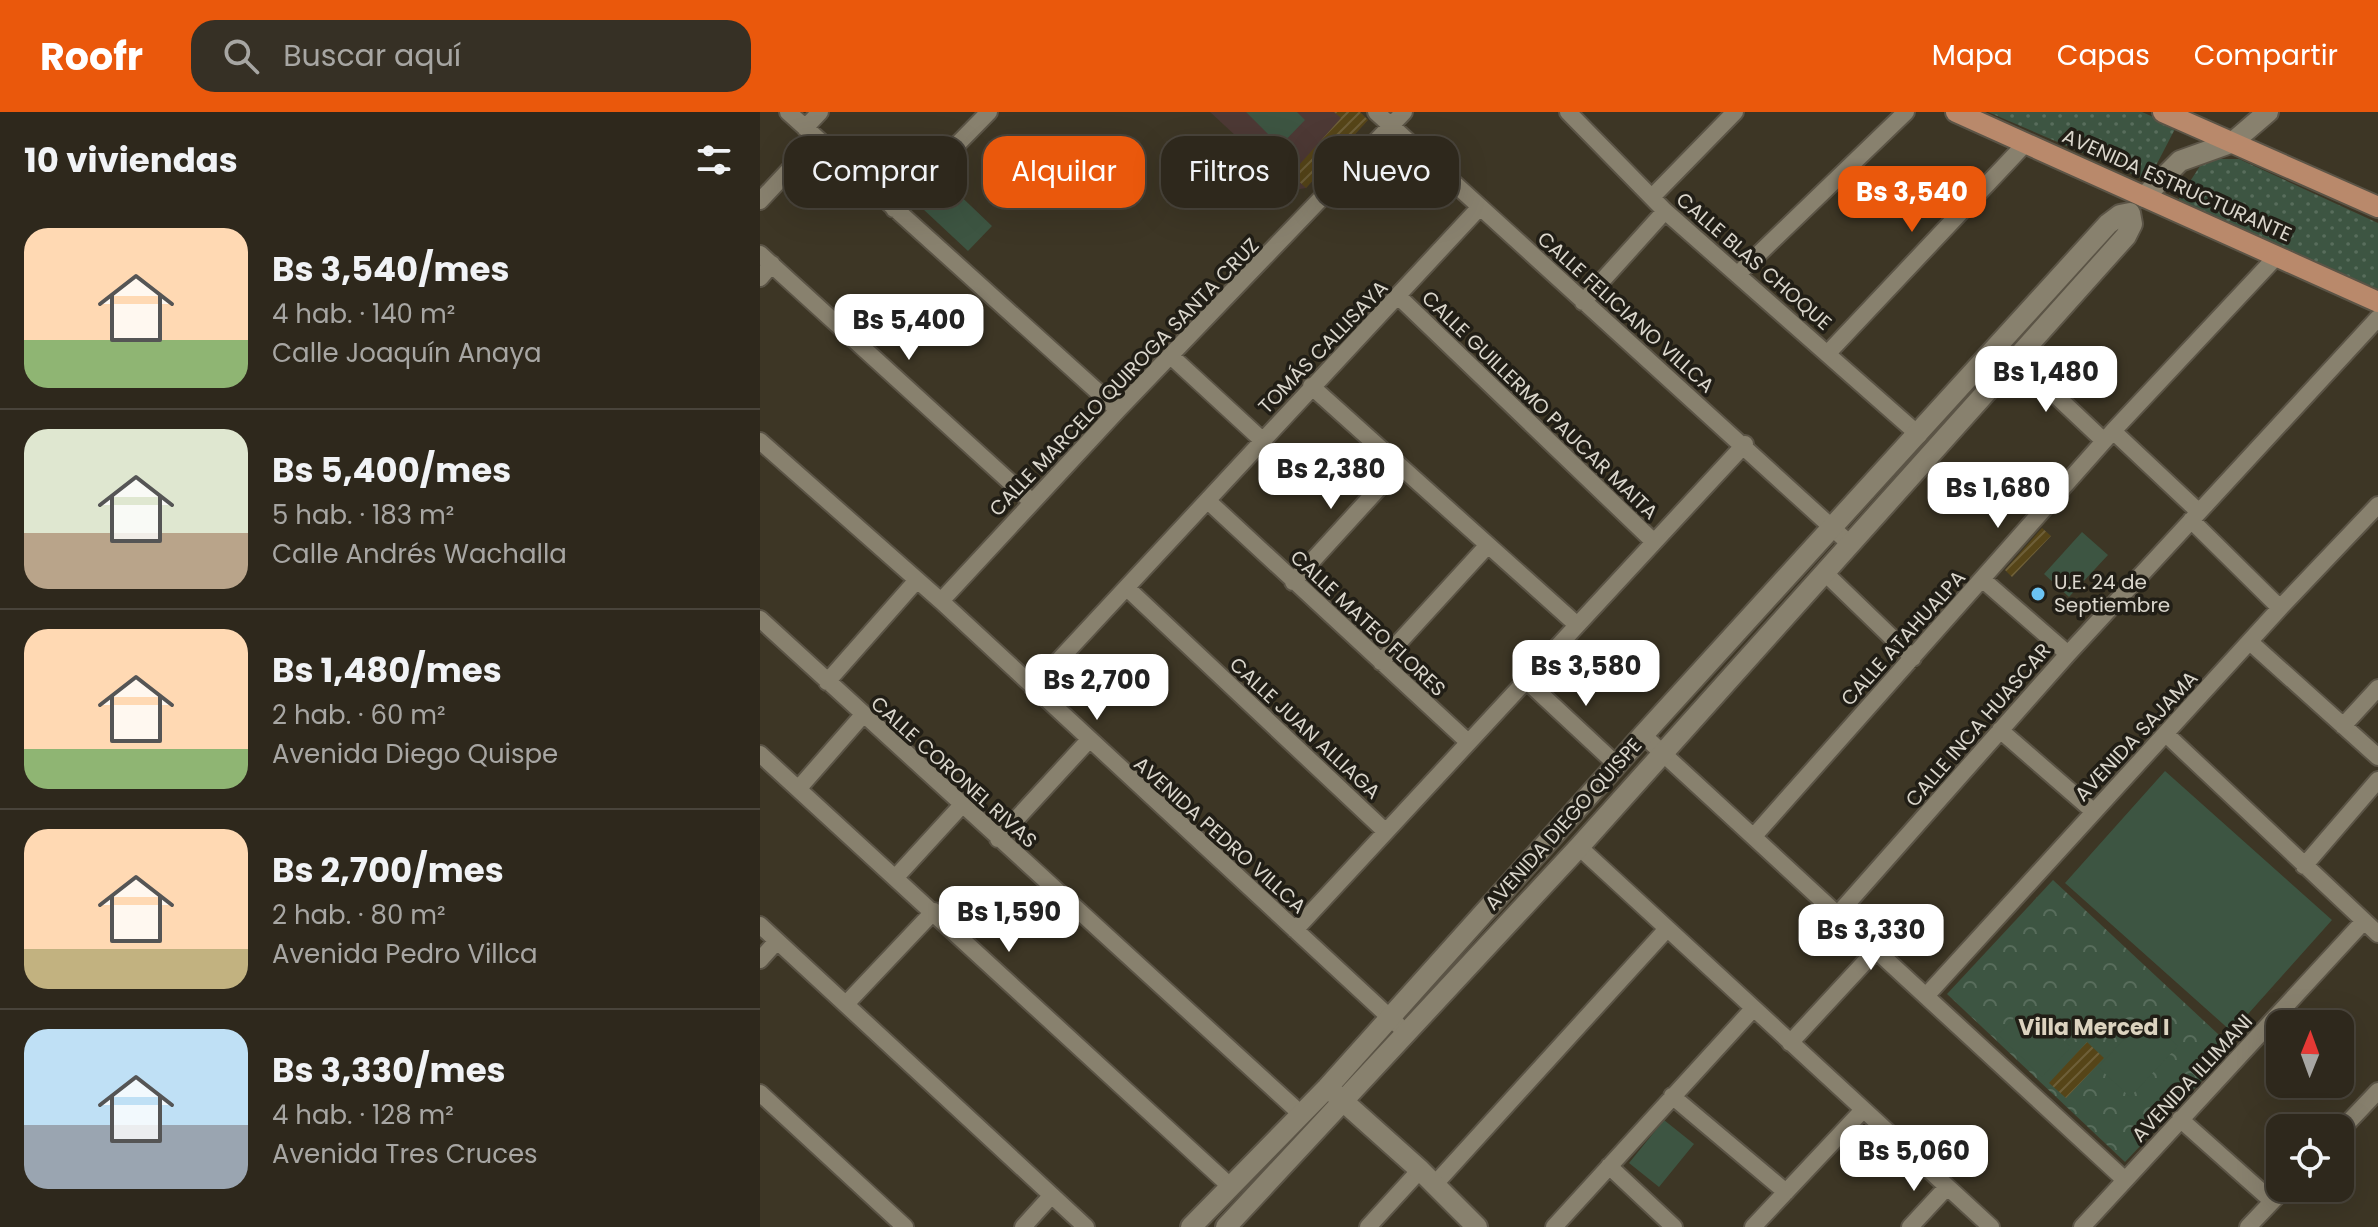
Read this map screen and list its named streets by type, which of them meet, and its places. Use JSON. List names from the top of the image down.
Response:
{
  "streets": {
    "main road": ["AVENIDA ESTRUCTURANTE"],
    "street": [
      "CALLE BLAS CHOQUE",
      "CALLE FELICIANO VILLCA",
      "TOMÁS CALLISAYA",
      "CALLE MARCELO QUIROGA SANTA CRUZ",
      "CALLE GUILLERMO PAUCAR MAITA",
      "CALLE MATEO FLORES",
      "CALLE ATAHUALPA",
      "CALLE INCA HUASCAR",
      "CALLE JUAN ALLIAGA",
      "AVENIDA SAJAMA",
      "CALLE CORONEL RIVAS",
      "AVENIDA DIEGO QUISPE",
      "AVENIDA PEDRO VILLCA",
      "AVENIDA ILLIMANI"
    ]
  },
  "crossings": [
    ["AVENIDA ESTRUCTURANTE", "CALLE ATAHUALPA"],
    ["AVENIDA ESTRUCTURANTE", "AVENIDA DIEGO QUISPE"],
    ["CALLE BLAS CHOQUE", "AVENIDA DIEGO QUISPE"],
    ["CALLE FELICIANO VILLCA", "TOMÁS CALLISAYA"],
    ["CALLE FELICIANO VILLCA", "CALLE MARCELO QUIROGA SANTA CRUZ"],
    ["CALLE FELICIANO VILLCA", "AVENIDA DIEGO QUISPE"],
    ["TOMÁS CALLISAYA", "CALLE GUILLERMO PAUCAR MAITA"],
    ["TOMÁS CALLISAYA", "CALLE MATEO FLORES"],
    ["TOMÁS CALLISAYA", "CALLE JUAN ALLIAGA"],
    ["TOMÁS CALLISAYA", "AVENIDA PEDRO VILLCA"],
    ["CALLE MARCELO QUIROGA SANTA CRUZ", "AVENIDA PEDRO VILLCA"],
    ["CALLE CORONEL RIVAS", "AVENIDA DIEGO QUISPE"],
    ["AVENIDA DIEGO QUISPE", "AVENIDA PEDRO VILLCA"]
  ],
  "districts": ["Villa Merced I"],
  "places": ["U.E. 24 de Septiembre"],
  "north": "top",
  "page": {
    "header": "Roofr",
    "search": "Buscar aquí",
    "nav": ["Mapa", "Capas", "Compartir"],
    "heading": "10 viviendas",
    "chip": [
      "Comprar",
      "Alquilar",
      "Filtros",
      "Nuevo"
    ],
    "price": [
      "Bs 3,540",
      "Bs 5,400",
      "Bs 1,480",
      "Bs 2,380",
      "Bs 1,680",
      "Bs 3,580",
      "Bs 2,700",
      "Bs 1,590",
      "Bs 3,330",
      "Bs 5,060"
    ],
    "list": [
      {
        "name": "Bs 3,540/mes",
        "note": "4 hab. · 140 m² · Calle Joaquín Anaya"
      },
      {
        "name": "Bs 5,400/mes",
        "note": "5 hab. · 183 m² · Calle Andrés Wachalla"
      },
      {
        "name": "Bs 1,480/mes",
        "note": "2 hab. · 60 m² · Avenida Diego Quispe"
      },
      {
        "name": "Bs 2,700/mes",
        "note": "2 hab. · 80 m² · Avenida Pedro Villca"
      },
      {
        "name": "Bs 3,330/mes",
        "note": "4 hab. · 128 m² · Avenida Tres Cruces"
      }
    ]
  }
}
